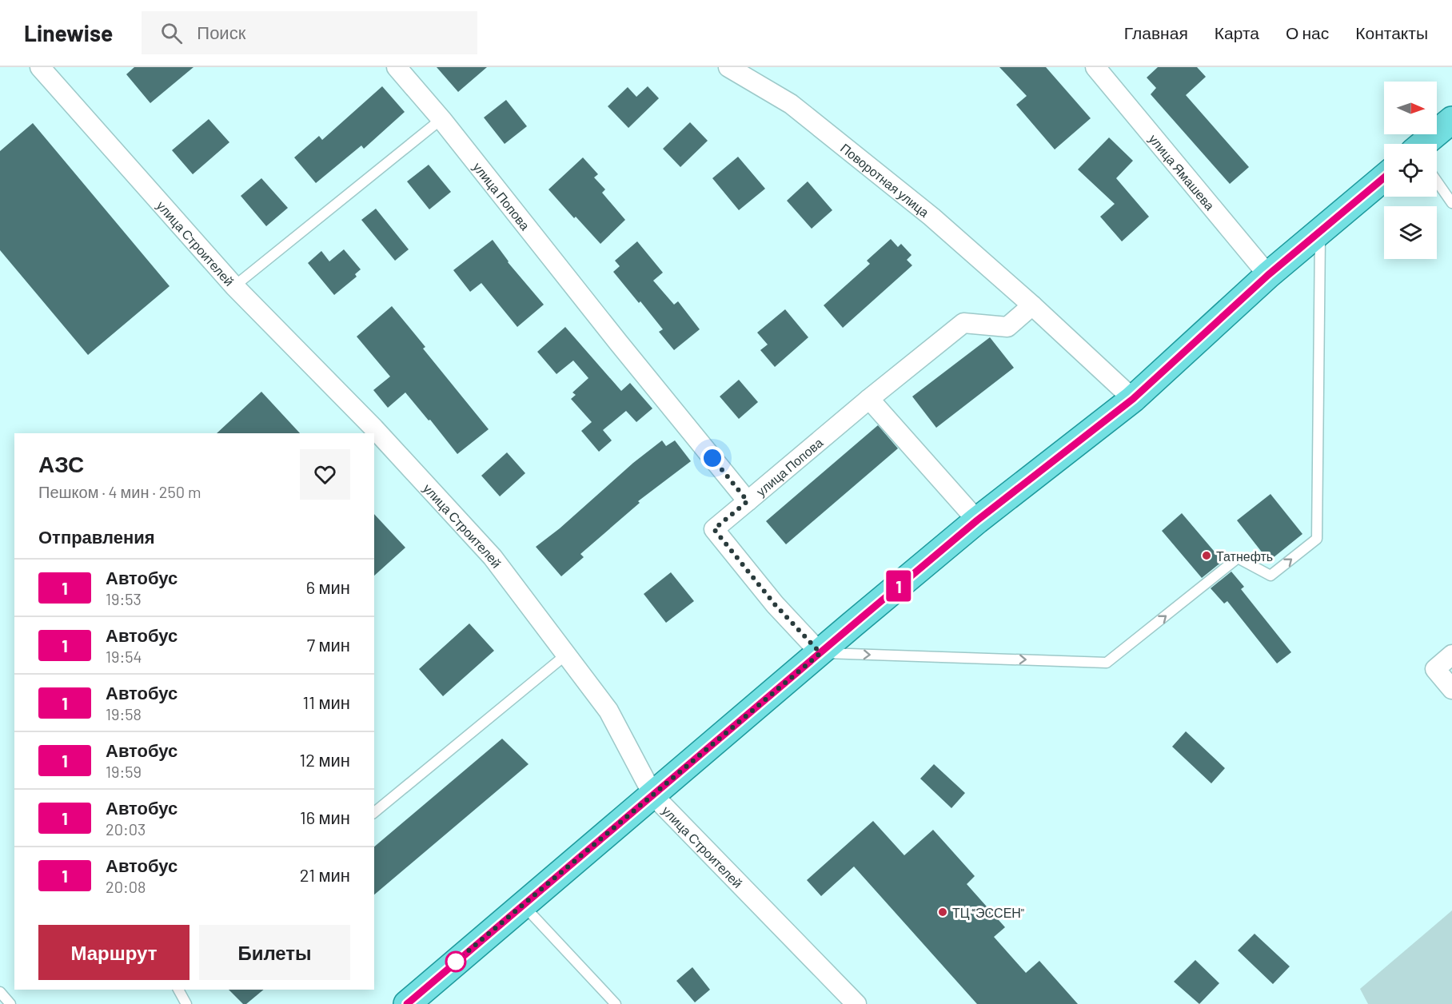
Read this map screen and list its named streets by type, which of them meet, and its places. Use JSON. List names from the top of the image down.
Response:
{
  "streets": {
    "street": [
      "улица Ямашева",
      "Поворотная улица",
      "улица Попова",
      "улица Строителей"
    ]
  },
  "crossings": [
    ["Поворотная улица", "улица Попова"]
  ],
  "places": ["Татнефть", "ТЦ \"ЭССЕН\""],
  "lines": ["bus line 1"],
  "north": "right",
  "page": {
    "header": "Linewise",
    "search": "Поиск",
    "nav": [
      "Главная",
      "Карта",
      "О нас",
      "Контакты"
    ],
    "on_map": "1",
    "heading": [
      ["АЗС", "Пешком · 4 мин · 250 m"],
      "Отправления"
    ],
    "list": [
      {
        "mark": "1",
        "name": "Автобус",
        "note": "19:53",
        "value": "6 мин"
      },
      {
        "mark": "1",
        "name": "Автобус",
        "note": "19:54",
        "value": "7 мин"
      },
      {
        "mark": "1",
        "name": "Автобус",
        "note": "19:58",
        "value": "11 мин"
      },
      {
        "mark": "1",
        "name": "Автобус",
        "note": "19:59",
        "value": "12 мин"
      },
      {
        "mark": "1",
        "name": "Автобус",
        "note": "20:03",
        "value": "16 мин"
      },
      {
        "mark": "1",
        "name": "Автобус",
        "note": "20:08",
        "value": "21 мин"
      }
    ],
    "buttons": ["Маршрут", "Билеты"]
  }
}
